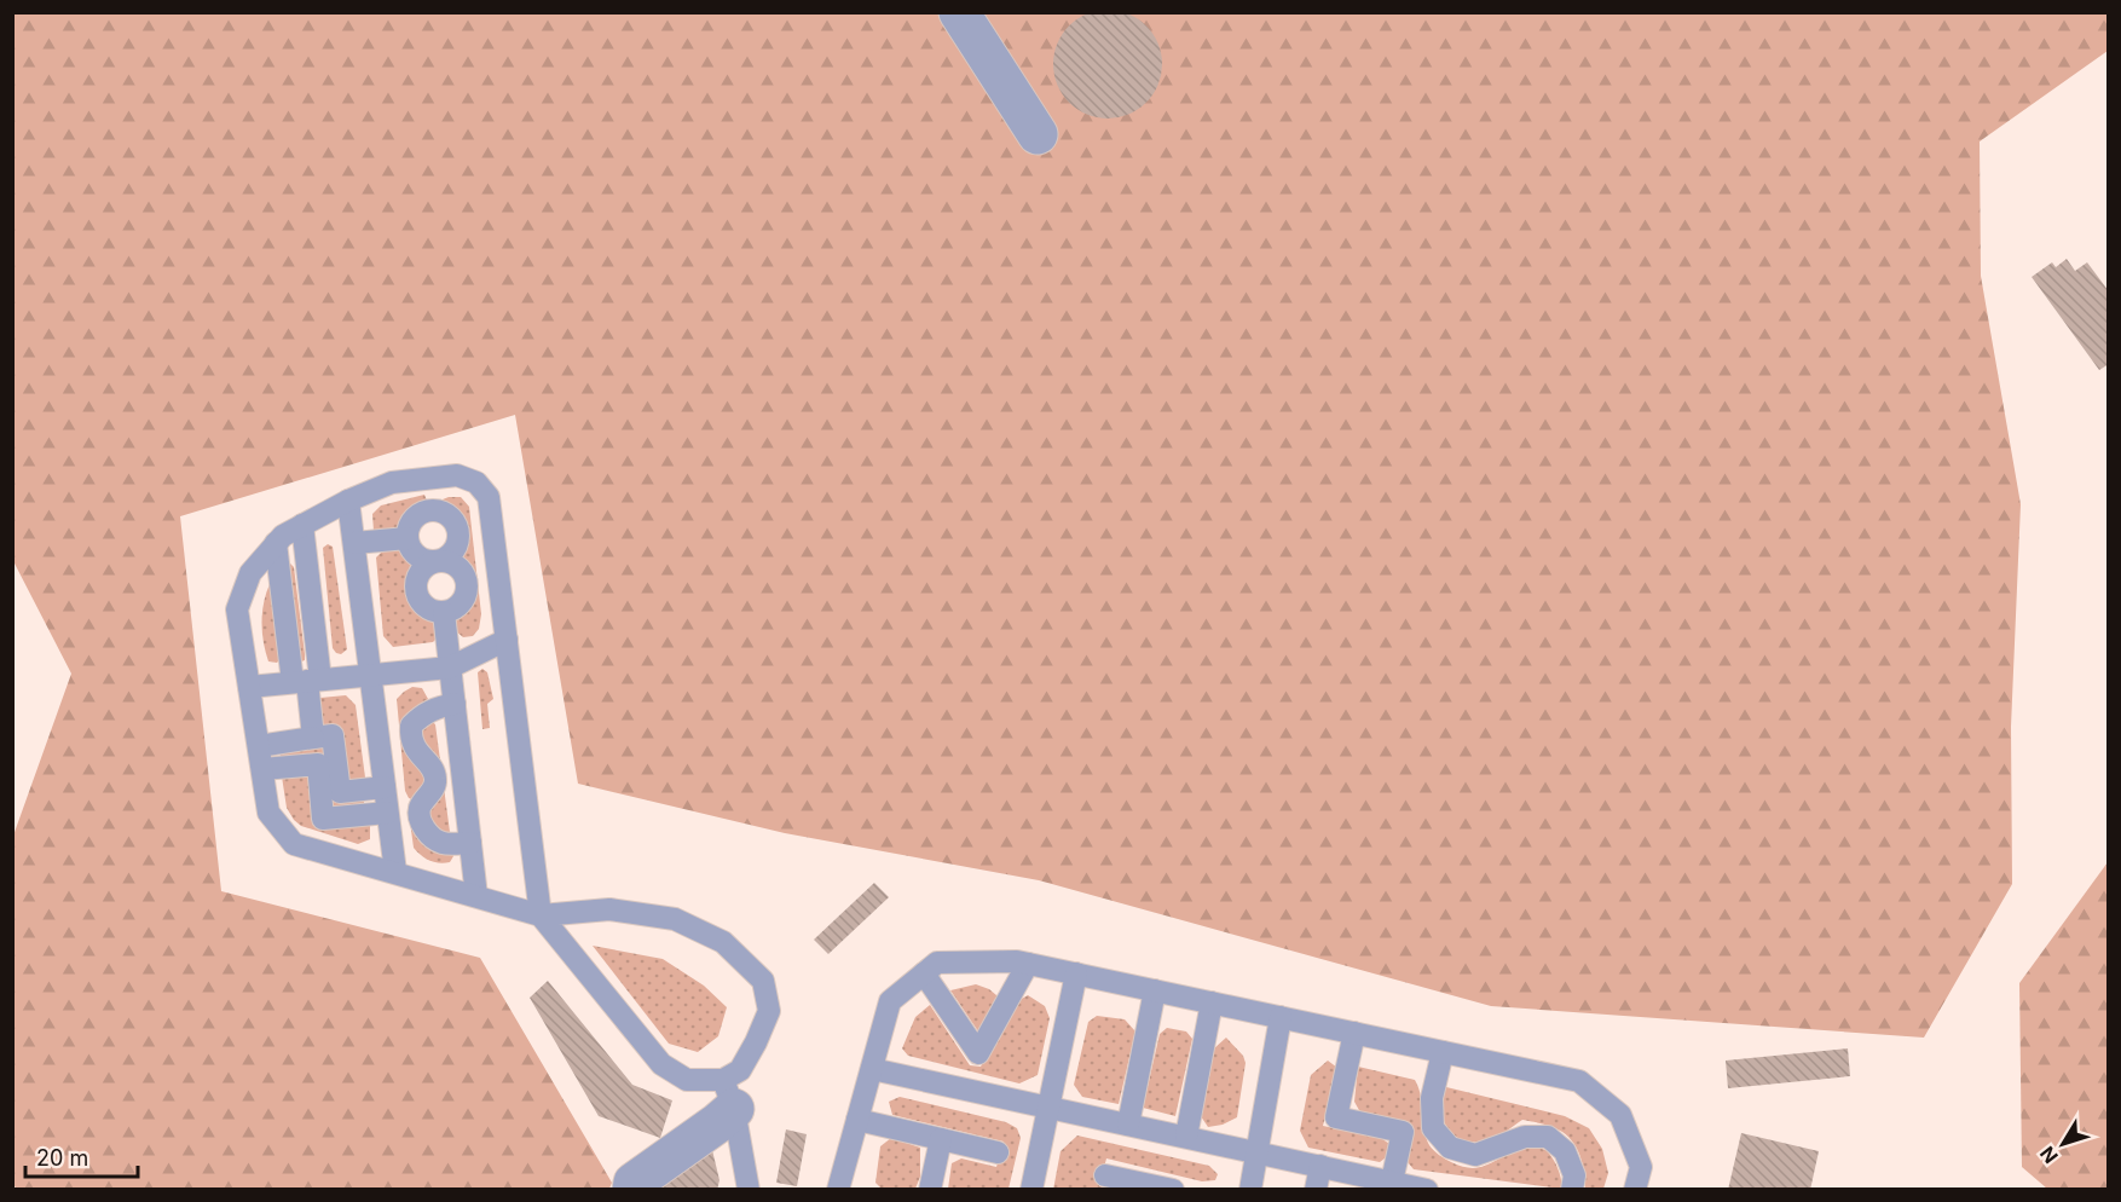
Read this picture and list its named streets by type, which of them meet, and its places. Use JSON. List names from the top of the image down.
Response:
{
  "scale_bar": "20 m",
  "north": "bottom left"
}
